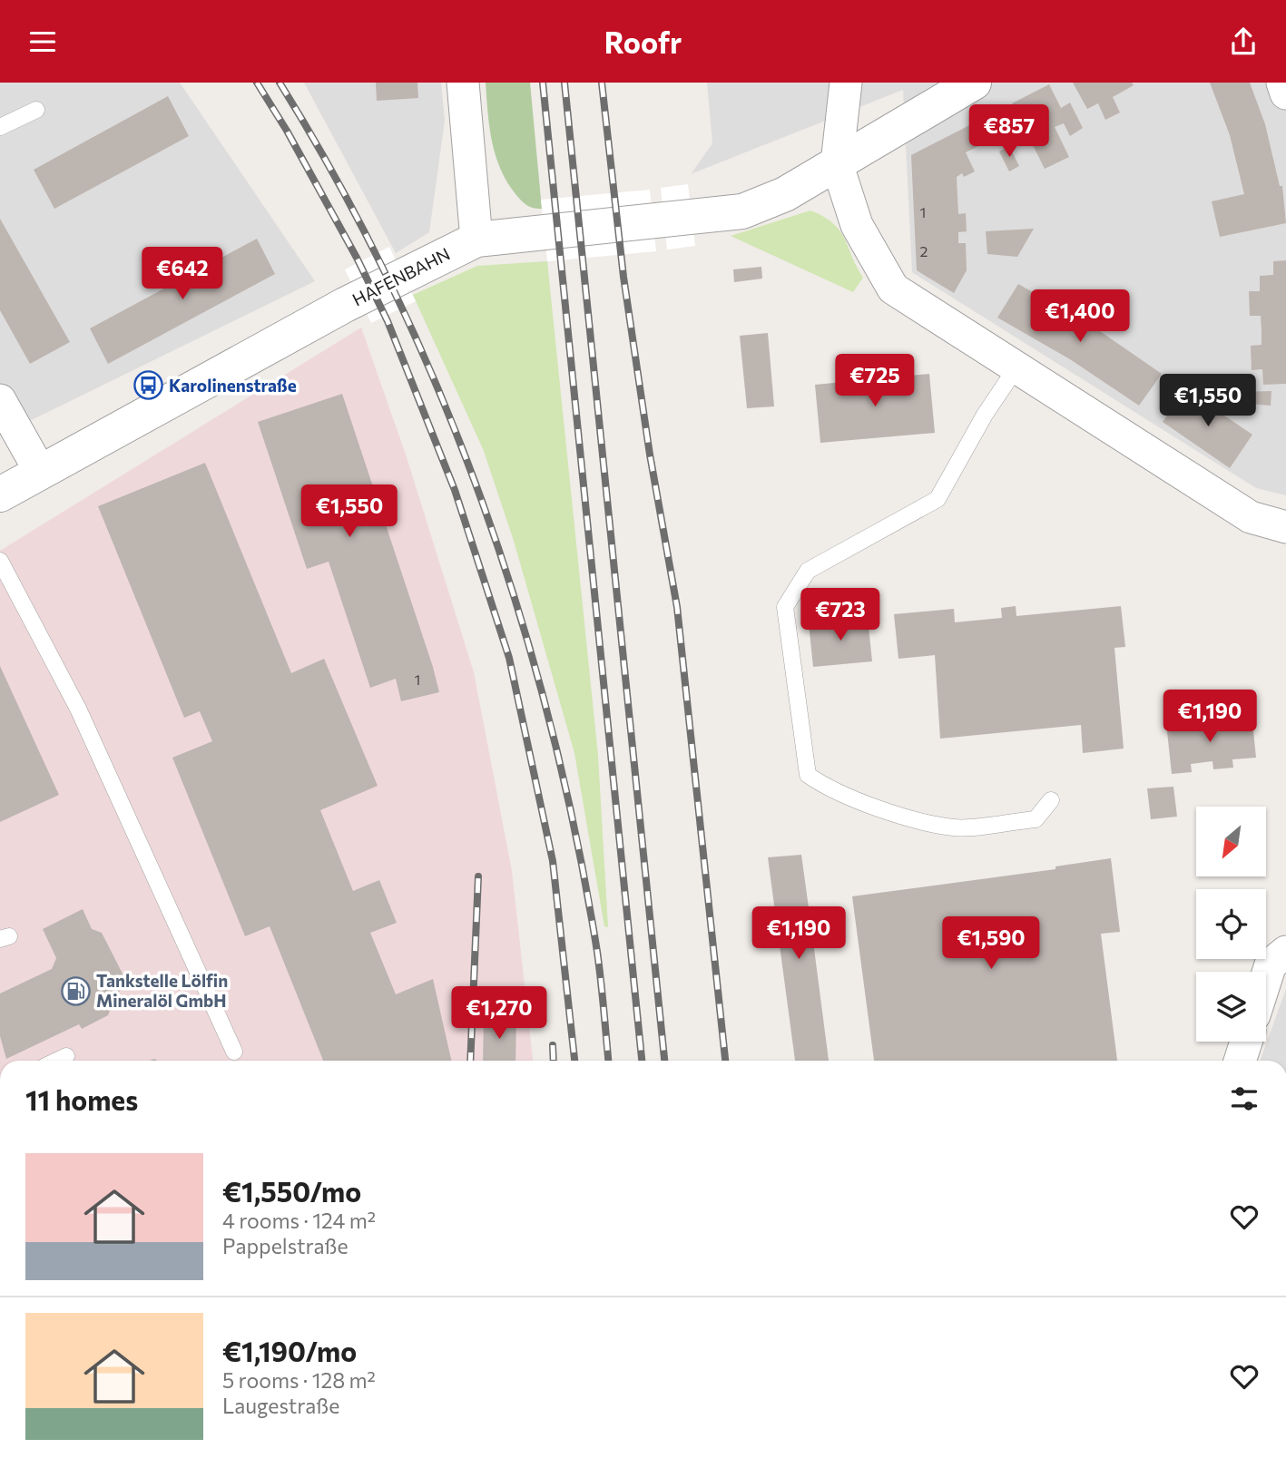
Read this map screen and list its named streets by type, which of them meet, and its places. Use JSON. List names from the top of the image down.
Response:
{
  "streets": {
    "street": ["HAFENBAHN"]
  },
  "places": {
    "bus stop": ["Karolinenstraße"],
    "fuel station": ["Tankstelle Lölfin Mineralöl GmbH"]
  },
  "house_numbers": ["1", "2", "1"],
  "north": "bottom left",
  "page": {
    "header": "Roofr",
    "price": [
      "€857",
      "€642",
      "€1,400",
      "€725",
      "€1,550",
      "€1,550",
      "€723",
      "€1,190",
      "€1,190",
      "€1,590",
      "€1,270"
    ],
    "heading": "11 homes",
    "list": [
      {
        "name": "€1,550/mo",
        "note": "4 rooms · 124 m² · Pappelstraße"
      },
      {
        "name": "€1,190/mo",
        "note": "5 rooms · 128 m² · Laugestraße"
      }
    ]
  }
}
